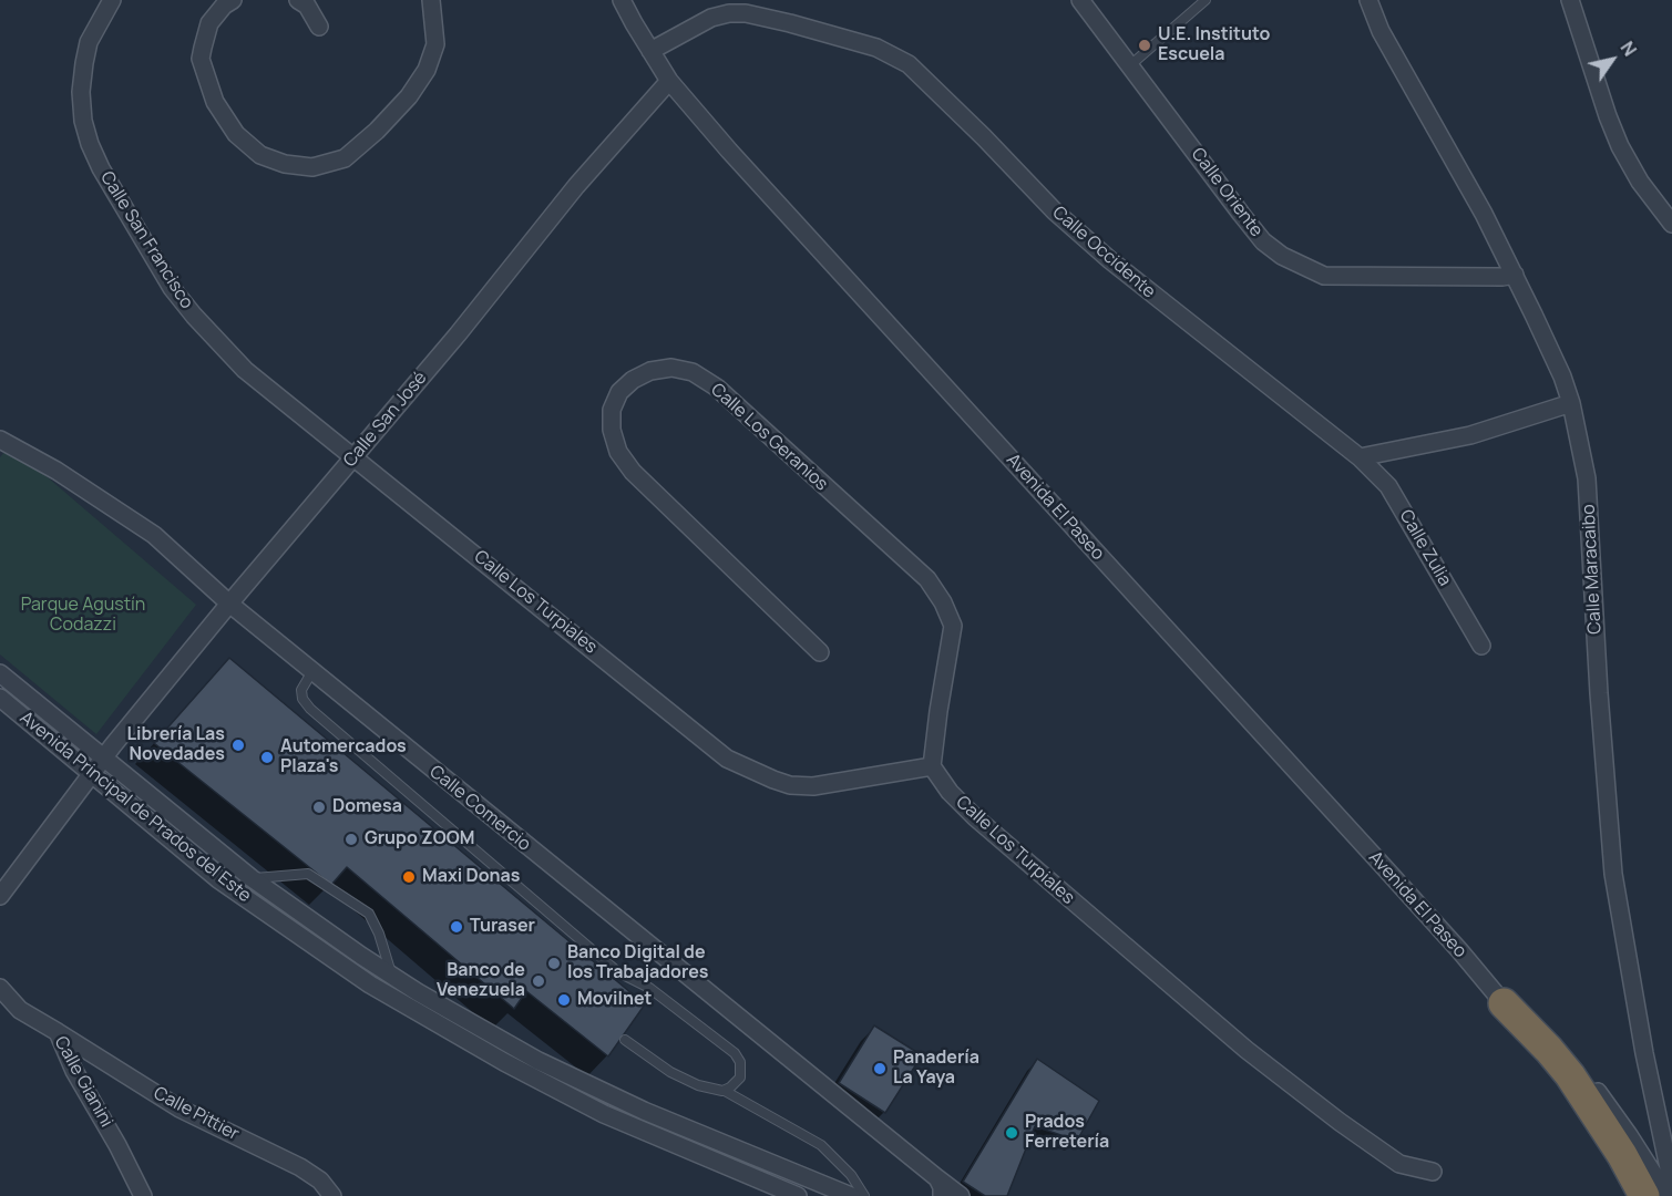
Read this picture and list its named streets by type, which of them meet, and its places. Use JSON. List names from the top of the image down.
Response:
{
  "streets": {
    "street": [
      "Calle Oriente",
      "Calle San Francisco",
      "Calle Occidente",
      "Calle San José",
      "Calle Los Geranios",
      "Avenida El Paseo",
      "Calle Zulia",
      "Calle Maracaibo",
      "Calle Los Turpiales",
      "Avenida Principal de Prados del Este",
      "Calle Comercio",
      "Calle Gianini",
      "Calle Pittier"
    ]
  },
  "crossings": [
    ["Calle Oriente", "Calle Maracaibo"],
    ["Calle San Francisco", "Calle San José"],
    ["Calle San Francisco", "Calle Los Turpiales"],
    ["Calle Occidente", "Avenida El Paseo"],
    ["Calle Occidente", "Calle Zulia"],
    ["Calle San José", "Avenida El Paseo"],
    ["Calle San José", "Calle Los Turpiales"],
    ["Calle San José", "Avenida Principal de Prados del Este"],
    ["Calle San José", "Calle Comercio"],
    ["Calle Los Geranios", "Calle Los Turpiales"],
    ["Calle Gianini", "Calle Pittier"]
  ],
  "parks": ["Parque Agustín Codazzi"],
  "places": [
    "U.E. Instituto Escuela",
    "Librería Las Novedades",
    "Automercados Plaza's",
    "Domesa",
    "Grupo ZOOM",
    "Maxi Donas",
    "Turaser",
    "Banco Digital de los Trabajadores",
    "Banco de Venezuela",
    "Movilnet",
    "Panadería La Yaya",
    "Prados Ferretería"
  ],
  "north": "top right"
}
